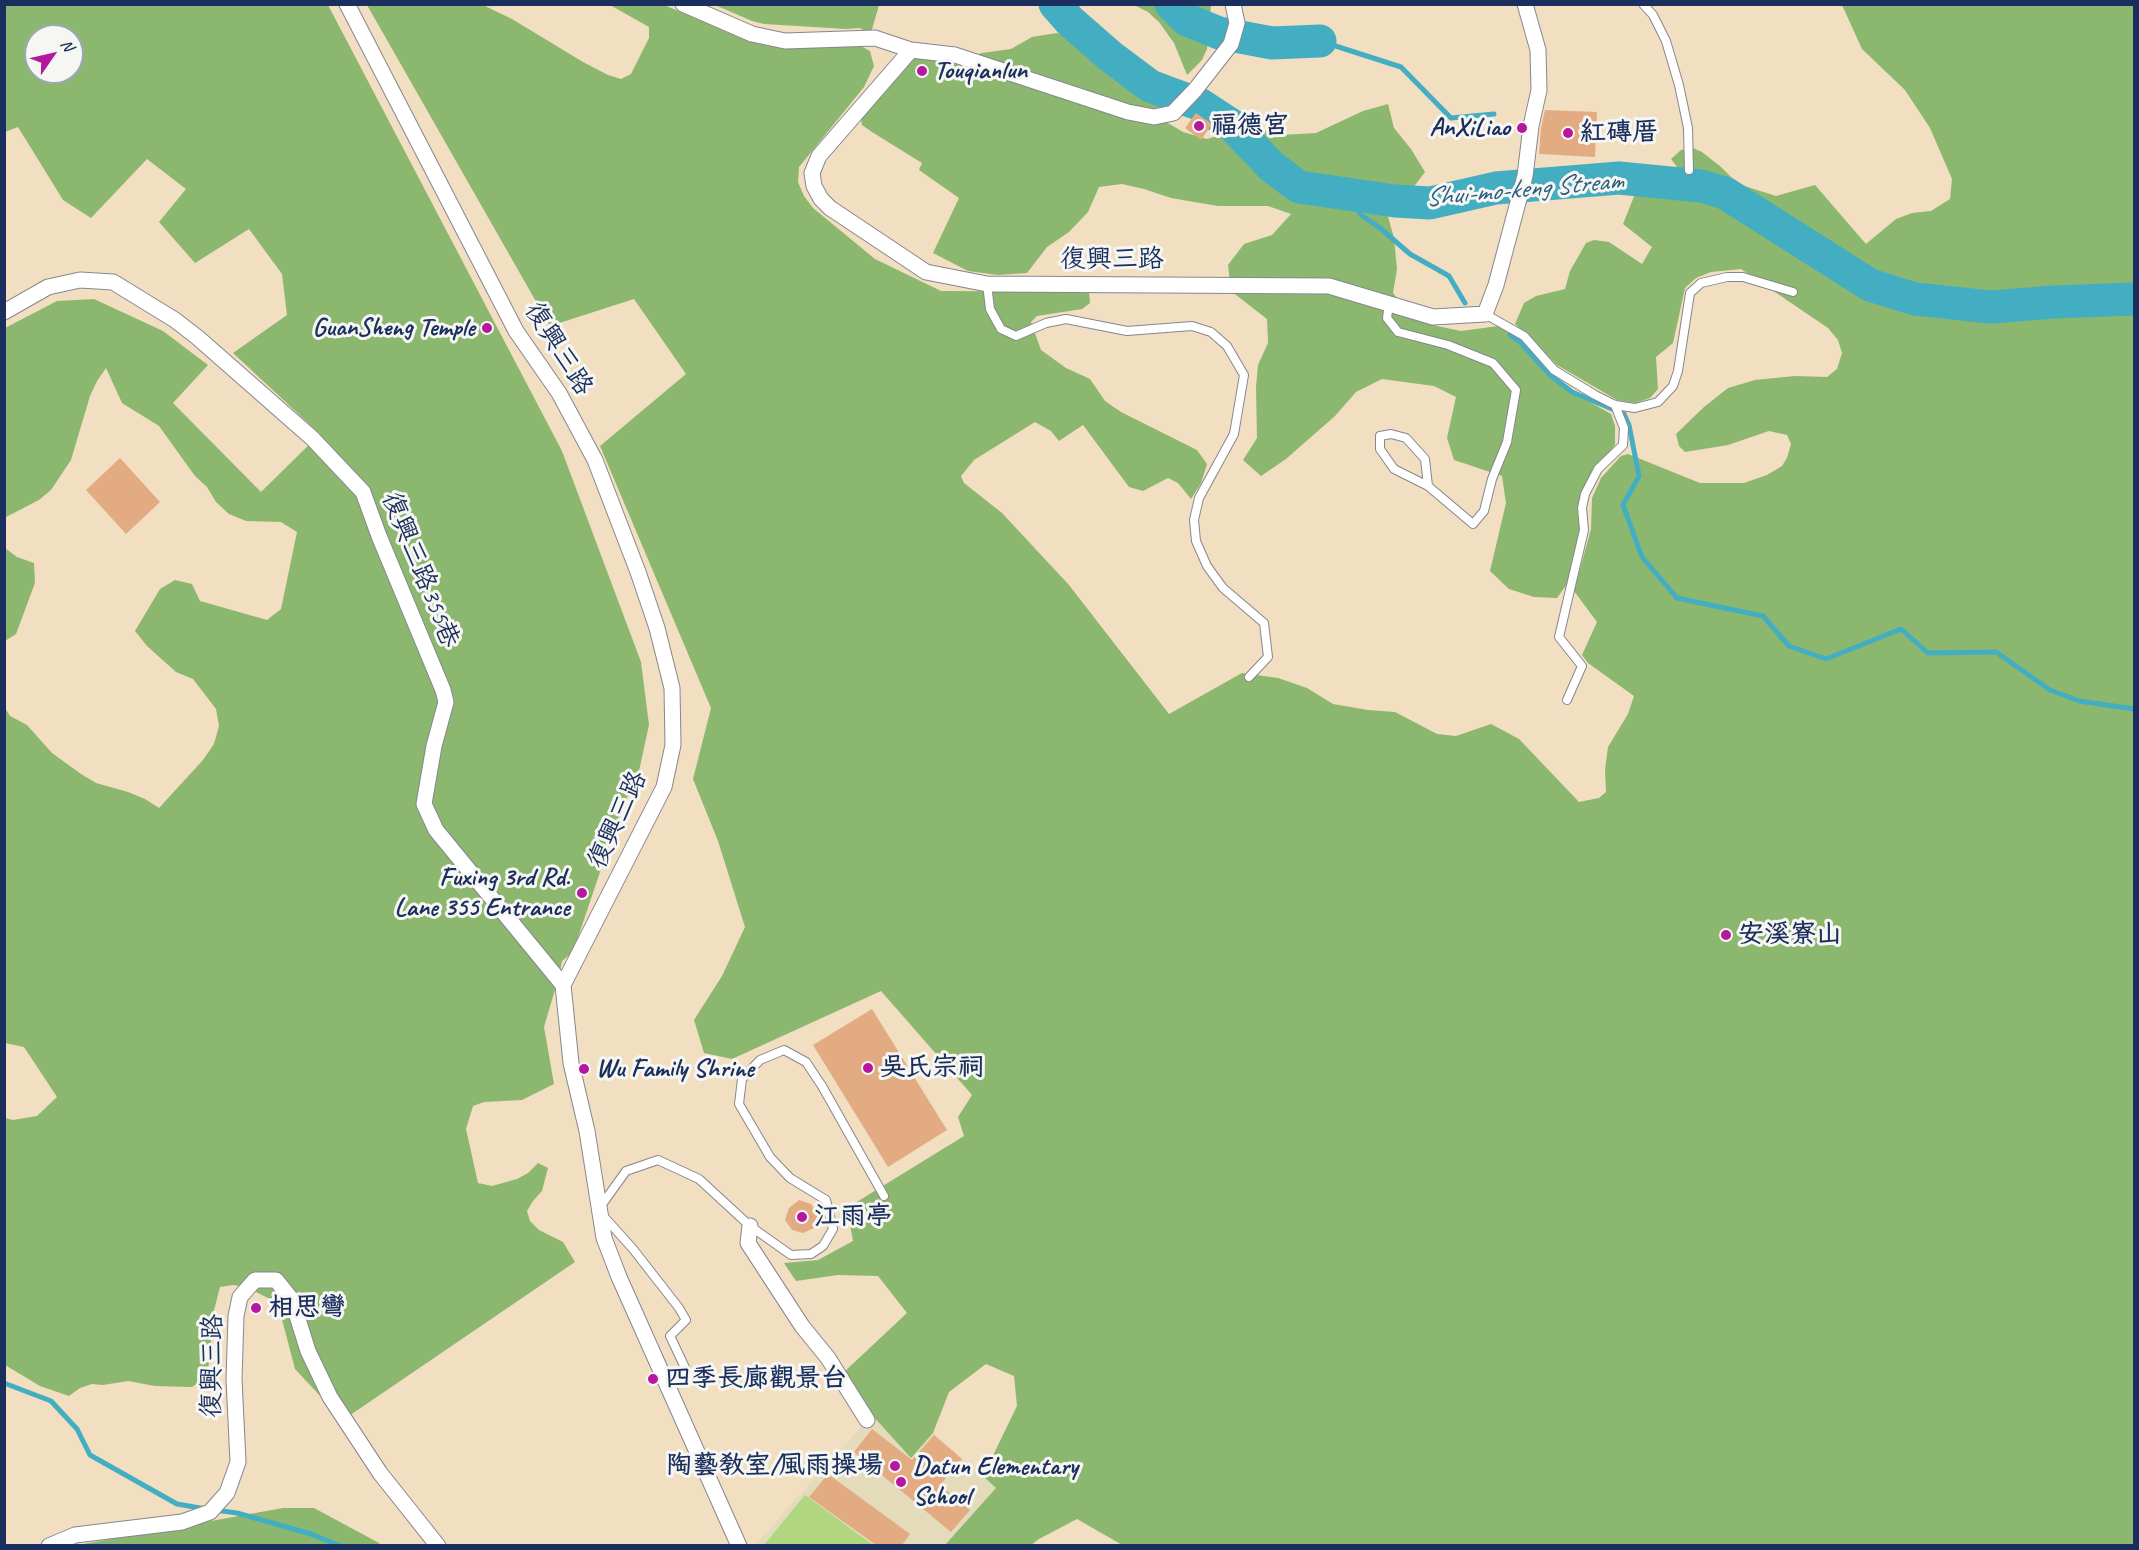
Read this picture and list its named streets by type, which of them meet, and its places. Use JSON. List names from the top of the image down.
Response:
{
  "streets": {
    "street": ["復興三路", "復興三路355巷"]
  },
  "crossings": [
    ["復興三路", "復興三路355巷"]
  ],
  "water": ["Shui-mo-keng Stream"],
  "places": [
    "Touqianlun",
    "福德宮",
    "AnXiLiao",
    "紅磚厝",
    "GuanSheng Temple",
    "Fuxing 3rd Rd. Lane 355 Entrance",
    "安溪寮山",
    "吳氏宗祠",
    "Wu Family Shrine",
    "江雨亭",
    "相思彎",
    "四季長廊觀景台",
    "陶藝教室/風雨操場",
    "Datun Elementary School"
  ],
  "north": "top right"
}
